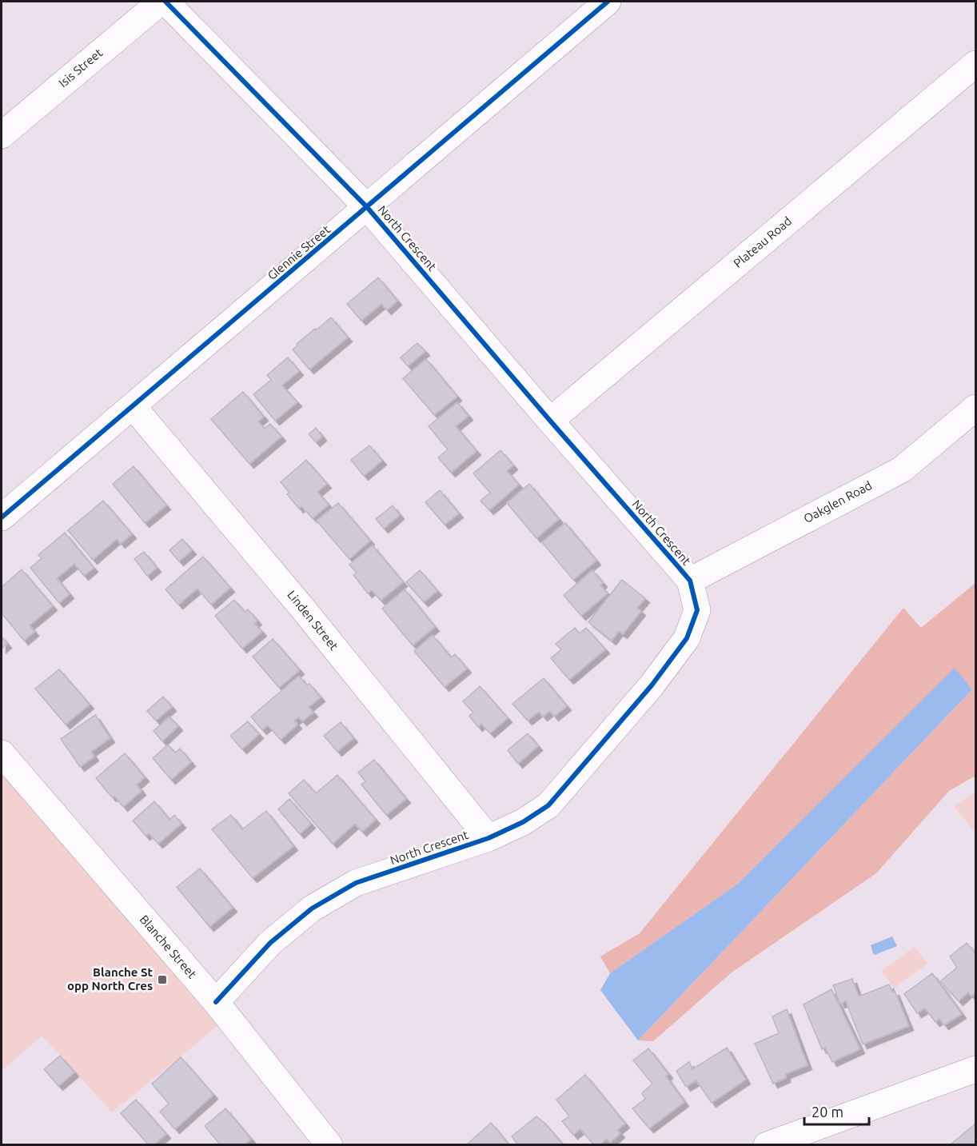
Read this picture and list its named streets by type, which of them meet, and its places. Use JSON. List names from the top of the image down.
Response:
{
  "streets": {
    "street": [
      "Isis Street",
      "North Crescent",
      "Plateau Road",
      "Glennie Street",
      "Oakglen Road",
      "Linden Street",
      "Blanche Street"
    ]
  },
  "crossings": [
    ["North Crescent", "Plateau Road"],
    ["North Crescent", "Glennie Street"],
    ["North Crescent", "Oakglen Road"],
    ["North Crescent", "Linden Street"],
    ["North Crescent", "Blanche Street"],
    ["Glennie Street", "Linden Street"]
  ],
  "places": {
    "transit": ["Blanche St opp North Cres"]
  },
  "scale_bar": "20 m"
}
